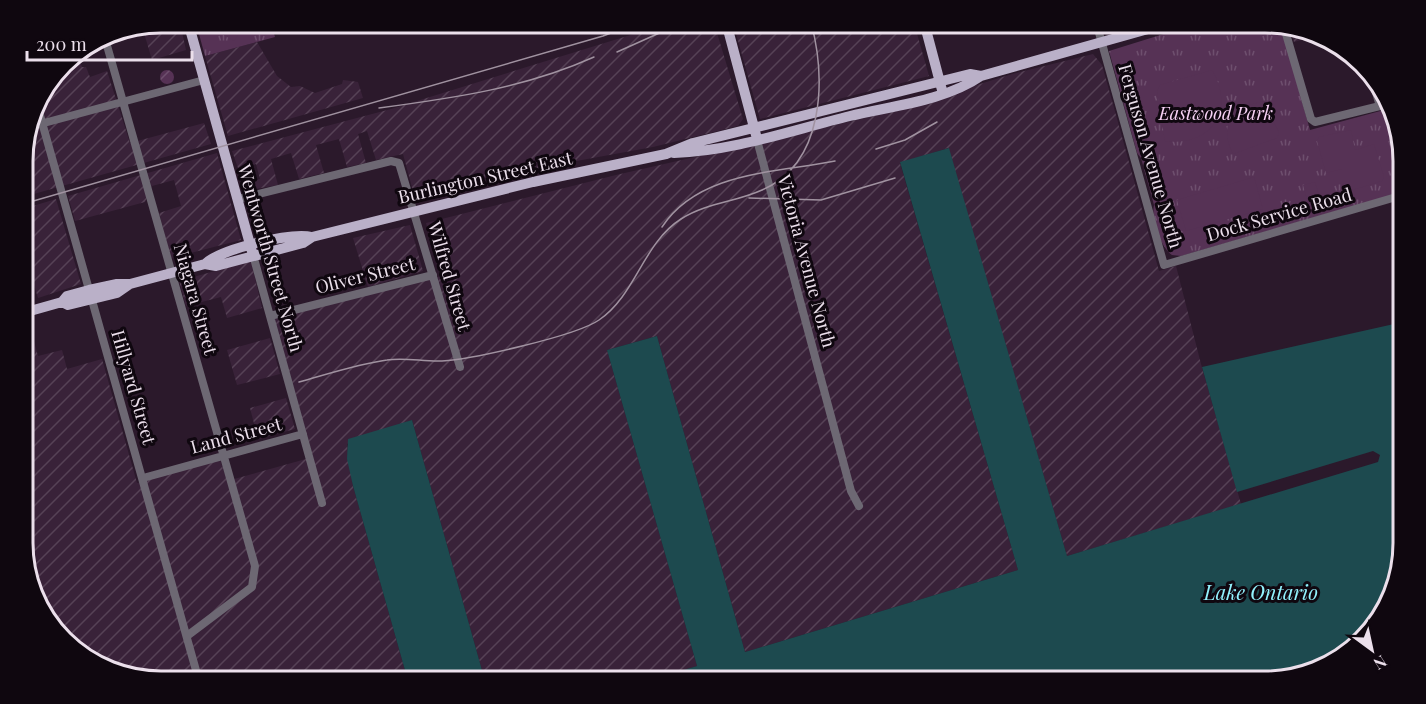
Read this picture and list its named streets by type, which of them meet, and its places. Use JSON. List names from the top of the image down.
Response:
{
  "streets": {
    "main road": ["Burlington Street East", "Wentworth Street North", "Victoria Avenue North"],
    "street": [
      "Ferguson Avenue North",
      "Dock Service Road",
      "Oliver Street",
      "Wilfred Street",
      "Niagara Street",
      "Hillyard Street",
      "Land Street"
    ]
  },
  "crossings": [
    ["Ferguson Avenue North", "Burlington Street East"],
    ["Ferguson Avenue North", "Dock Service Road"],
    ["Burlington Street East", "Wentworth Street North"],
    ["Burlington Street East", "Victoria Avenue North"],
    ["Burlington Street East", "Wilfred Street"],
    ["Burlington Street East", "Niagara Street"],
    ["Burlington Street East", "Hillyard Street"],
    ["Wentworth Street North", "Oliver Street"],
    ["Wentworth Street North", "Wilfred Street"],
    ["Wentworth Street North", "Land Street"],
    ["Oliver Street", "Wilfred Street"],
    ["Niagara Street", "Hillyard Street"],
    ["Niagara Street", "Land Street"],
    ["Hillyard Street", "Land Street"]
  ],
  "water": ["Lake Ontario"],
  "parks": ["Eastwood Park"],
  "scale_bar": "200 m",
  "north": "bottom right"
}
